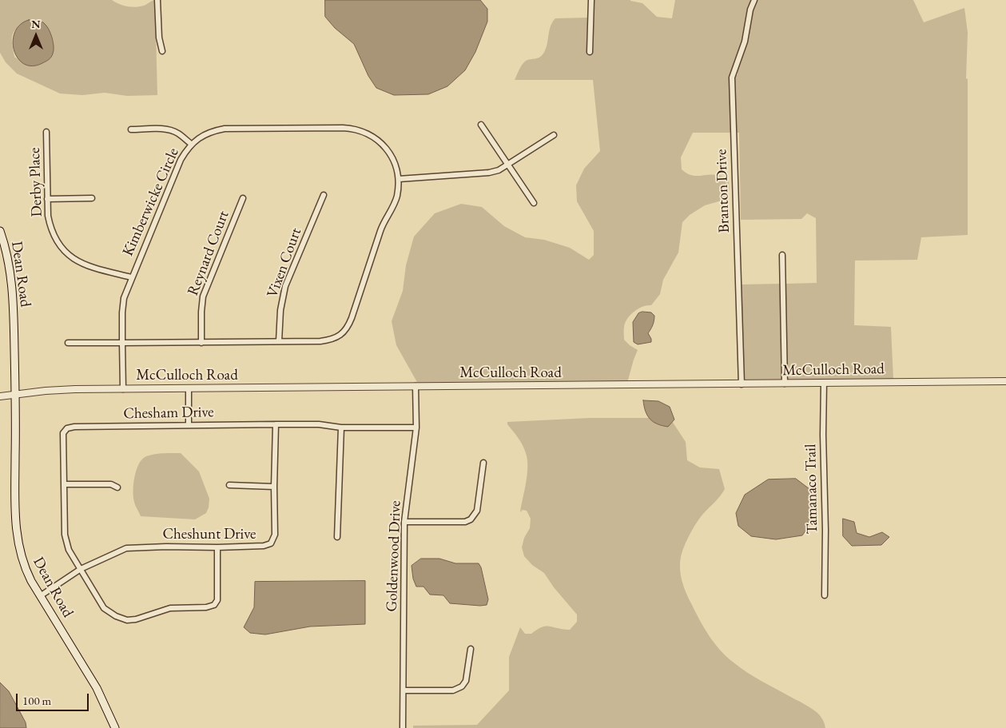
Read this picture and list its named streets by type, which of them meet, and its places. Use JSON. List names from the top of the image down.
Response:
{
  "streets": {
    "main road": ["Dean Road"],
    "street": [
      "Derby Place",
      "Branton Drive",
      "Kimberwicke Circle",
      "Reynard Court",
      "Vixen Court",
      "McCulloch Road",
      "Chesham Drive",
      "Tamanaco Trail",
      "Cheshunt Drive",
      "Goldenwood Drive"
    ]
  },
  "crossings": [
    ["Derby Place", "Kimberwicke Circle"],
    ["Branton Drive", "McCulloch Road"],
    ["Kimberwicke Circle", "Reynard Court"],
    ["Kimberwicke Circle", "Vixen Court"],
    ["Dean Road", "McCulloch Road"],
    ["Dean Road", "Cheshunt Drive"],
    ["McCulloch Road", "Tamanaco Trail"],
    ["McCulloch Road", "Goldenwood Drive"],
    ["Chesham Drive", "Cheshunt Drive"],
    ["Chesham Drive", "Goldenwood Drive"]
  ],
  "scale_bar": "100 m",
  "north": "top"
}
